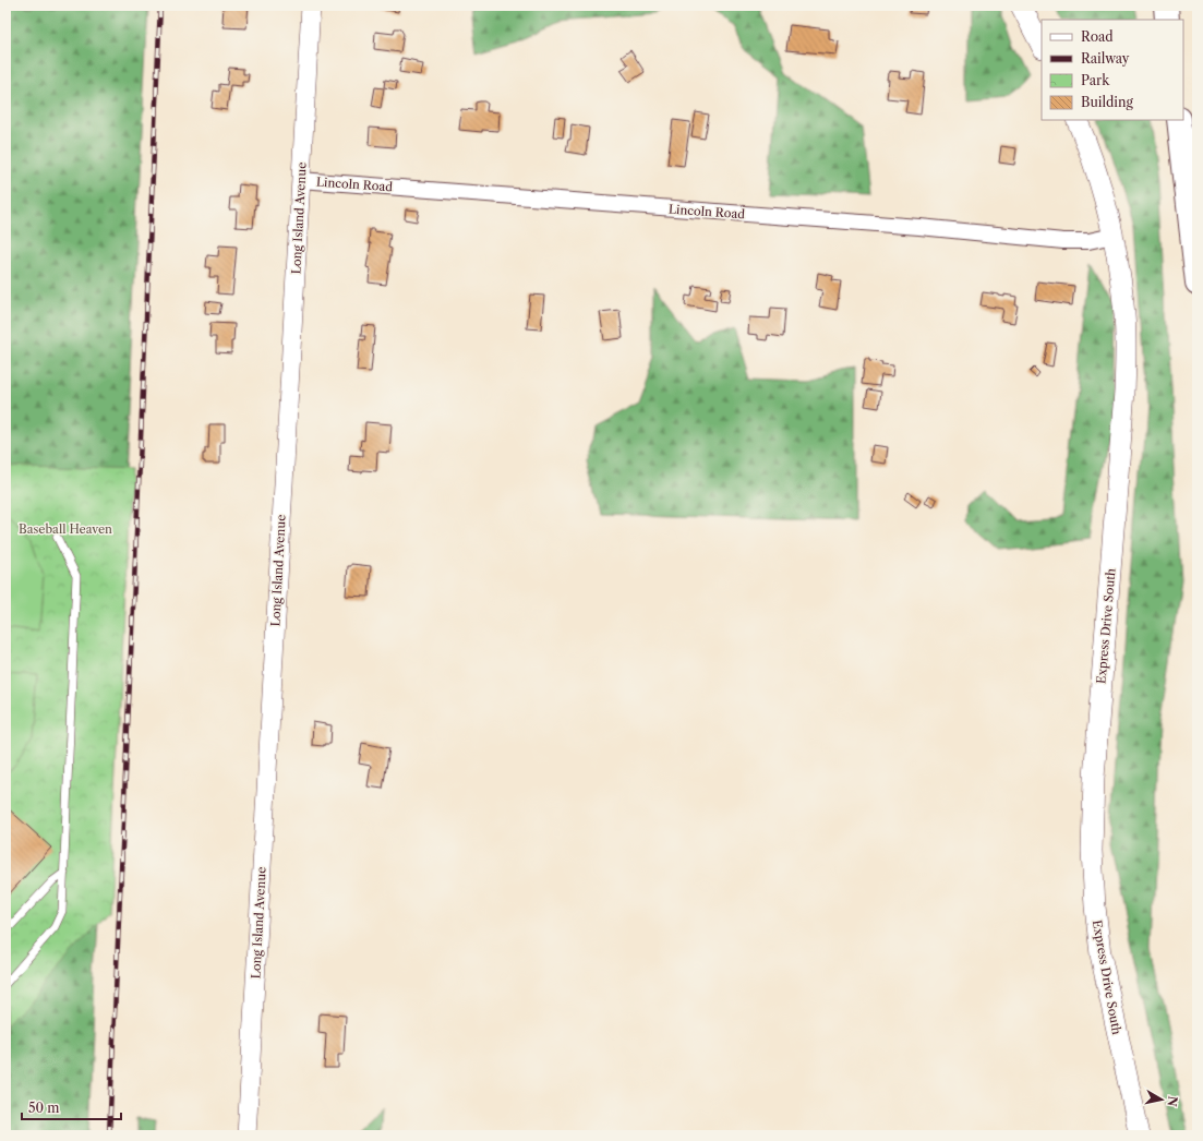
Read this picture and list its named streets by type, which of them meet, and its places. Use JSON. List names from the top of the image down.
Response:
{
  "streets": {
    "main road": ["Express Drive South"],
    "street": ["Lincoln Road", "Long Island Avenue"]
  },
  "crossings": [
    ["Lincoln Road", "Long Island Avenue"],
    ["Lincoln Road", "Express Drive South"]
  ],
  "parks": ["Baseball Heaven"],
  "legend": [
    "Road",
    "Railway",
    "Park",
    "Building"
  ],
  "scale_bar": "50 m",
  "north": "right"
}
